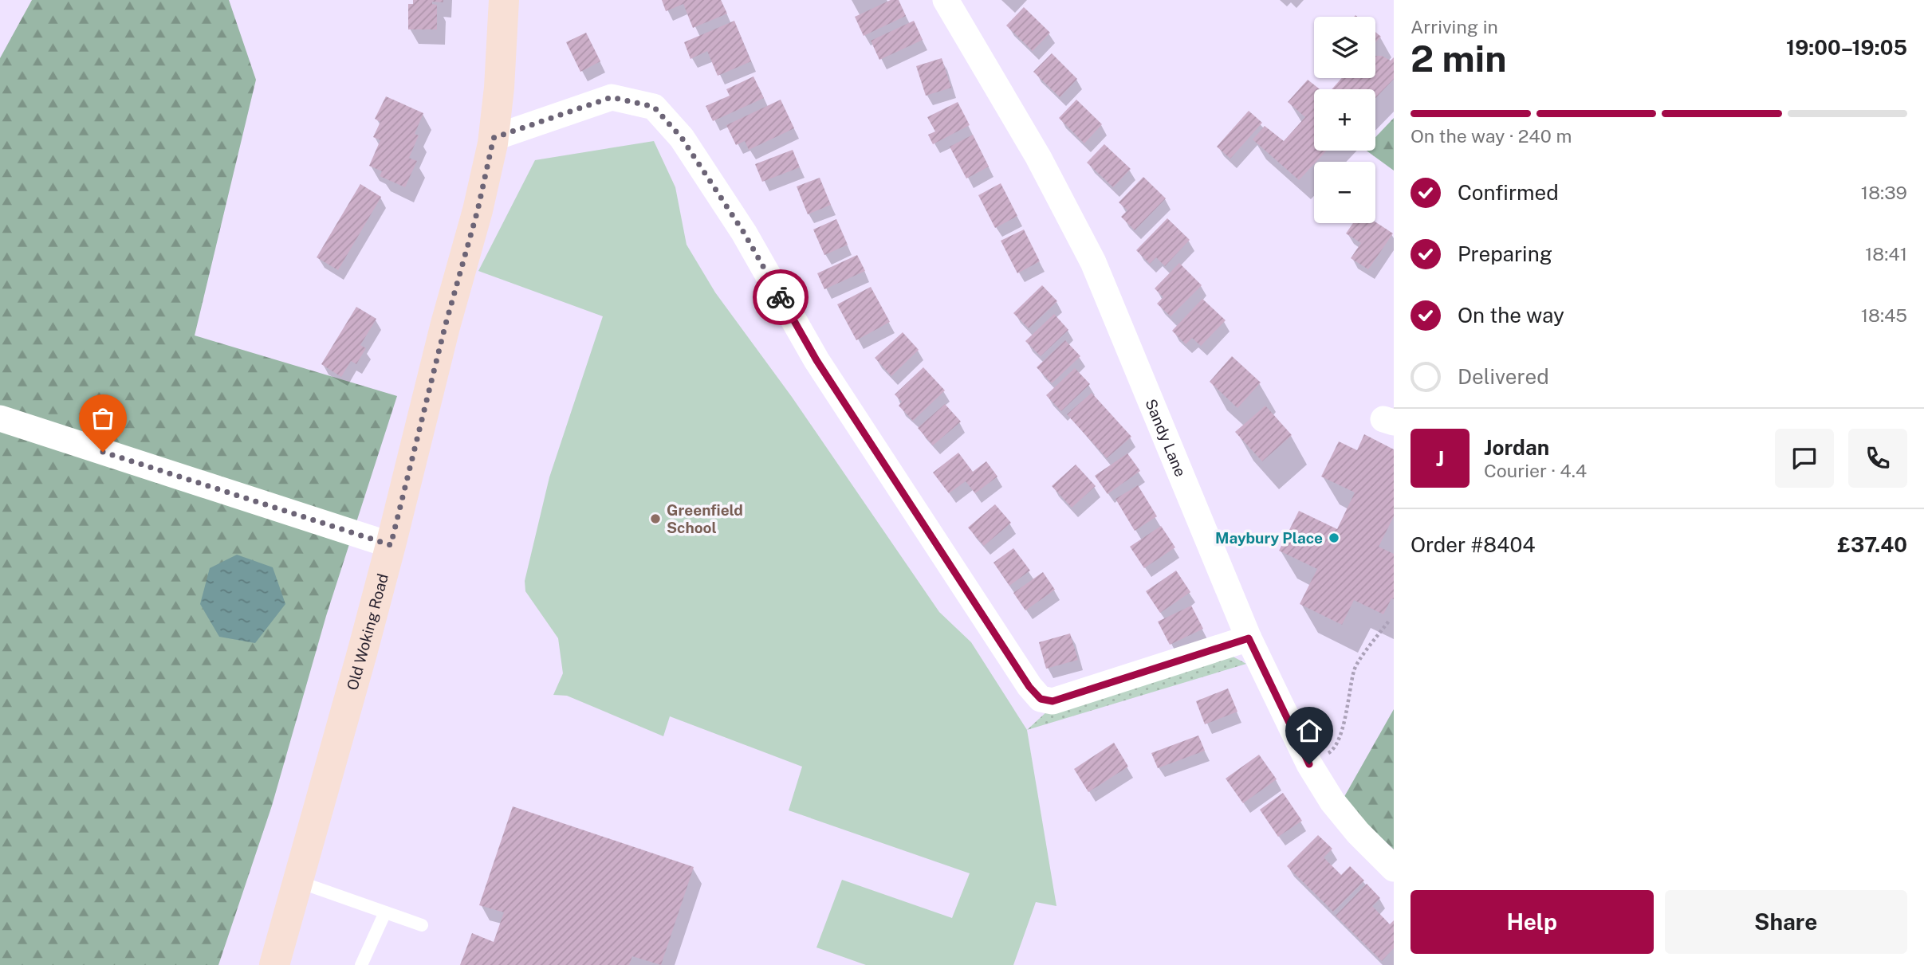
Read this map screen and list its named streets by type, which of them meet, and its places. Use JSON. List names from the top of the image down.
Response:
{
  "streets": {
    "main road": ["Old Woking Road"],
    "street": ["Sandy Lane"]
  },
  "places": ["Greenfield School", "Maybury Place"],
  "page": {
    "heading": ["2 min", "Arriving in", "19:00–19:05"],
    "panel": [
      "Jordan",
      "Courier · 4.4",
      "Order #8404",
      "£37.40"
    ],
    "map_buttons": ["+", "−"],
    "bar": "On the way · 240 m",
    "list": [
      ["Confirmed", "18:39"],
      ["Preparing", "18:41"],
      ["On the way", "18:45"],
      "Delivered"
    ],
    "round": "J",
    "buttons": ["Help", "Share"]
  }
}
